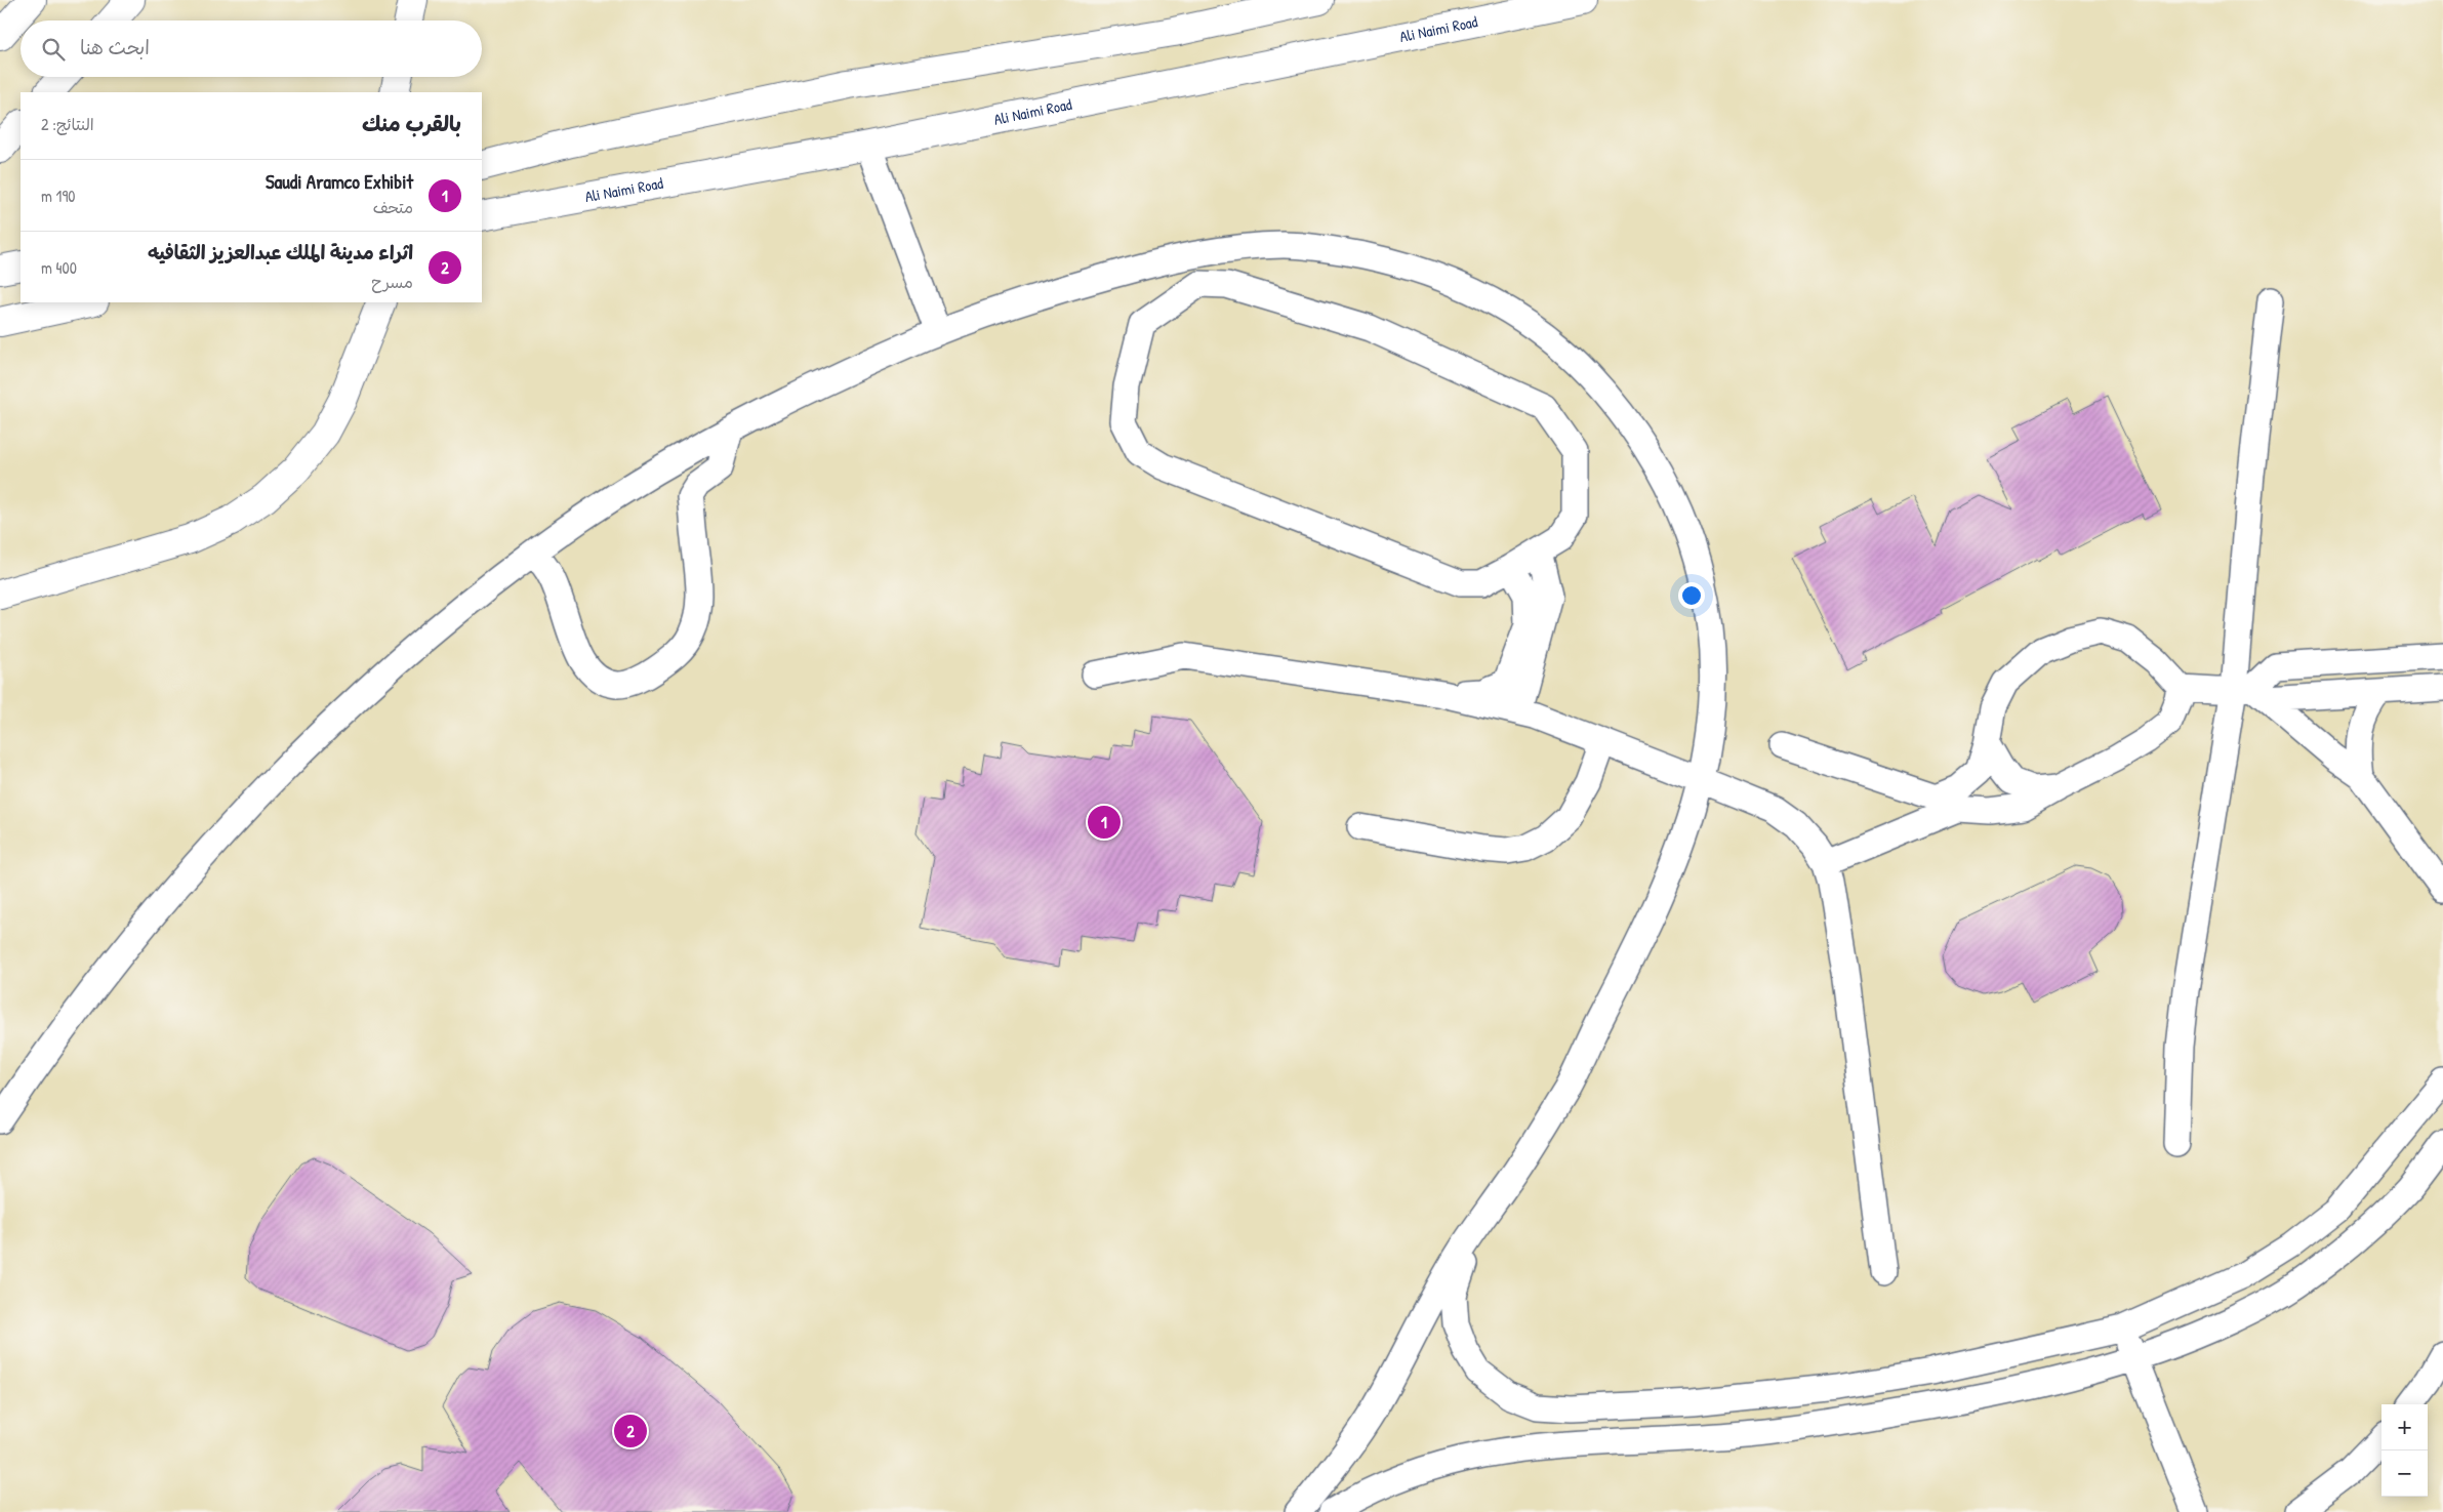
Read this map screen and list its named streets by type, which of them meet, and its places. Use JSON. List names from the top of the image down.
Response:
{
  "streets": {
    "main road": ["Ali Naimi Road"]
  },
  "page": {
    "search": "ابحث هنا",
    "heading": ["بالقرب منك", "النتائج: 2"],
    "list": [
      {
        "mark": "1",
        "name": "Saudi Aramco Exhibit",
        "note": "متحف",
        "value": "190 m"
      },
      {
        "mark": "2",
        "name": "اثراء مدينة الملك عبدالعزيز الثقافيه",
        "note": "مسرح",
        "value": "400 m"
      }
    ],
    "pins": ["1", "2"],
    "map_buttons": ["+", "−"]
  }
}
